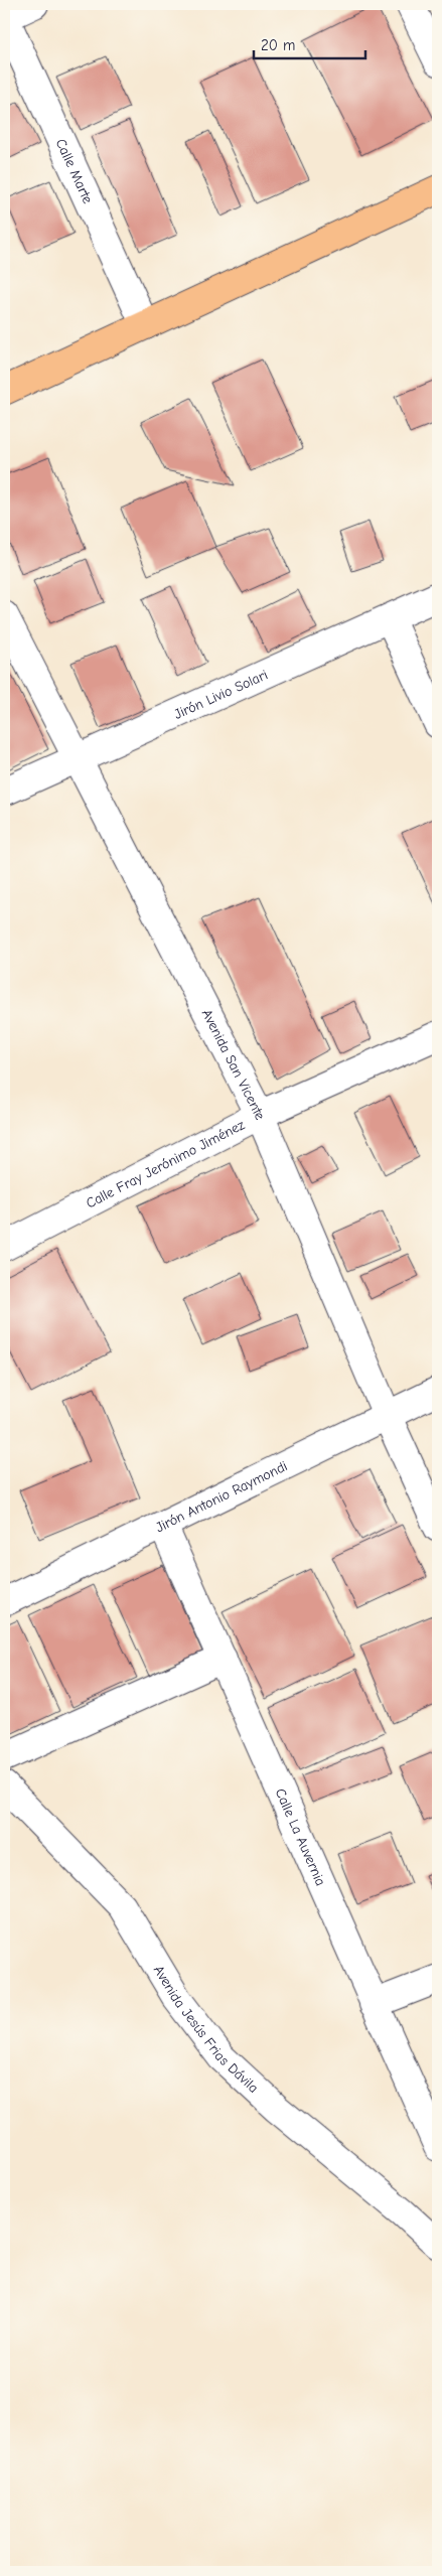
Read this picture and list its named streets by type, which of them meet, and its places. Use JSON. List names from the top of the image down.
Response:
{
  "streets": {
    "street": [
      "Calle Marte",
      "Jirón Livio Solari",
      "Avenida San Vicente",
      "Calle Fray Jerónimo Jiménez",
      "Jirón Antonio Raymondi",
      "Calle La Auvernia",
      "Avenida Jesús Frias Dávila"
    ]
  },
  "crossings": [
    ["Jirón Livio Solari", "Avenida San Vicente"],
    ["Avenida San Vicente", "Calle Fray Jerónimo Jiménez"],
    ["Avenida San Vicente", "Jirón Antonio Raymondi"],
    ["Jirón Antonio Raymondi", "Calle La Auvernia"]
  ],
  "scale_bar": "20 m"
}
